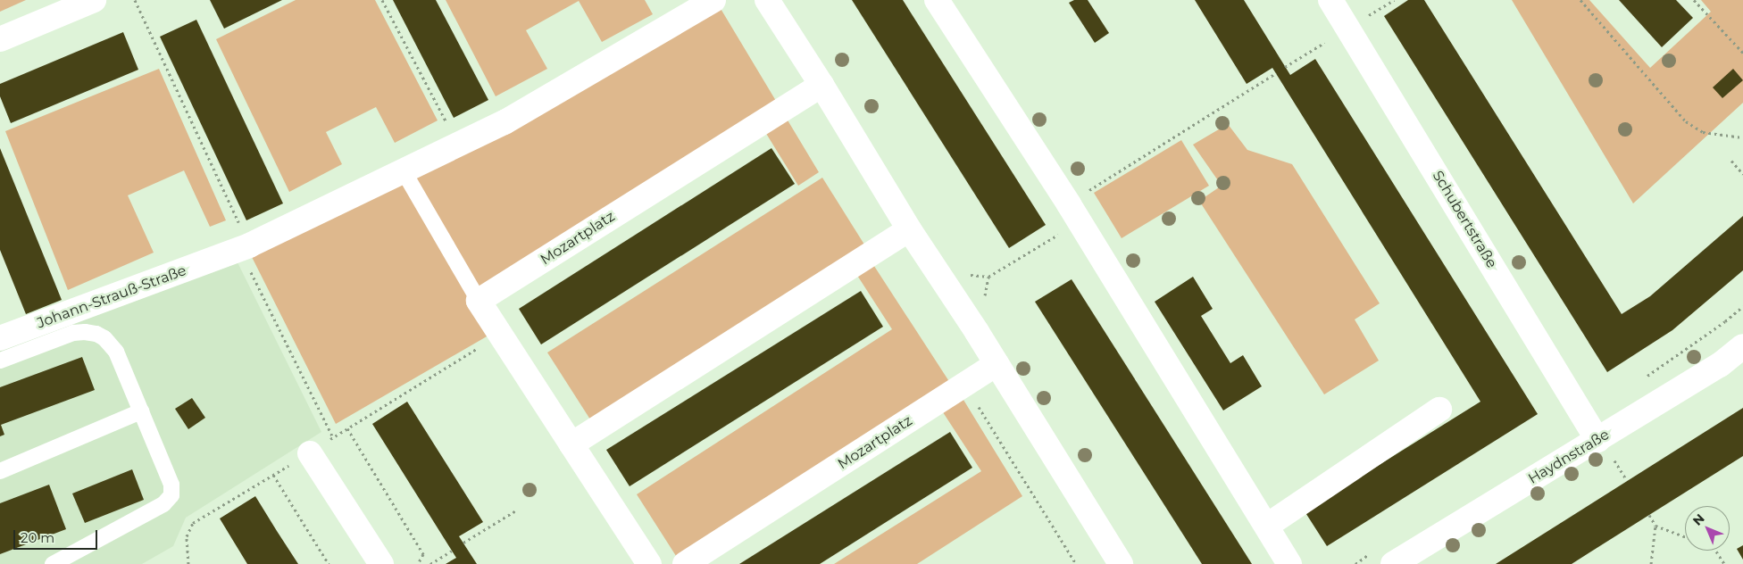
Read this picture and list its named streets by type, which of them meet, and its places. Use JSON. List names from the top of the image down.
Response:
{
  "streets": {
    "street": [
      "Schubertstraße",
      "Mozartplatz",
      "Johann-Strauß-Straße",
      "Haydnstraße"
    ]
  },
  "crossings": [
    ["Schubertstraße", "Haydnstraße"]
  ],
  "scale_bar": "20 m",
  "north": "top left"
}
